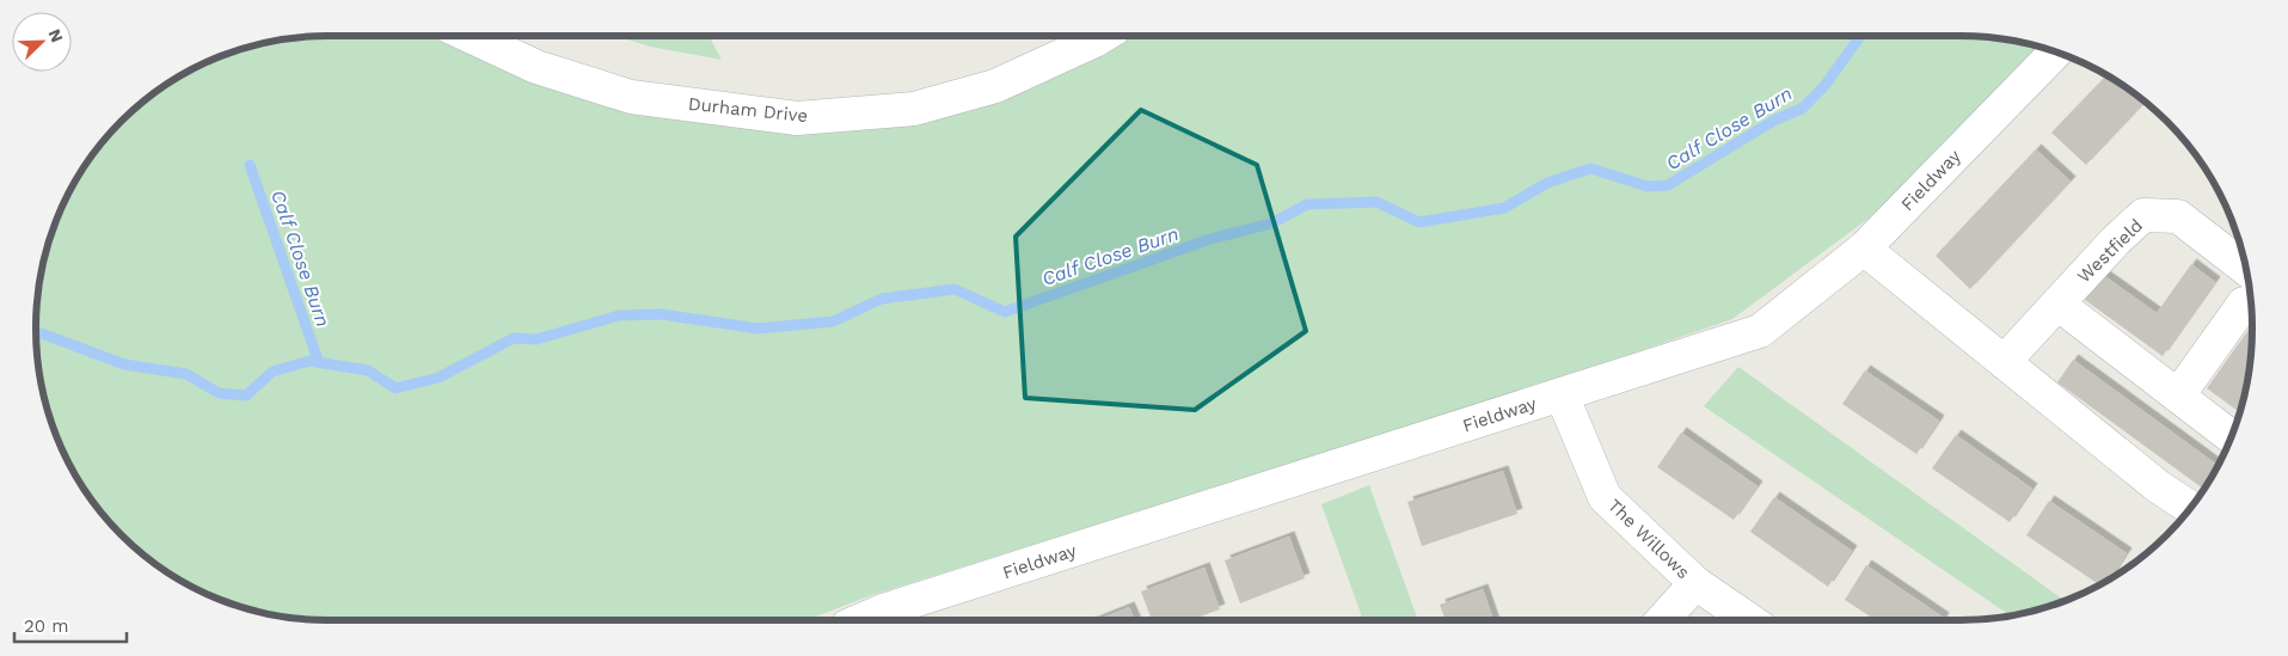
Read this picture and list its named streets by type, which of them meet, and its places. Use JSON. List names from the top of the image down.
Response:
{
  "streets": {
    "street": [
      "Durham Drive",
      "Fieldway",
      "Westfield",
      "The Willows"
    ]
  },
  "crossings": [
    ["Fieldway", "The Willows"]
  ],
  "water": ["Calf Close Burn"],
  "scale_bar": "20 m",
  "north": "top right"
}
